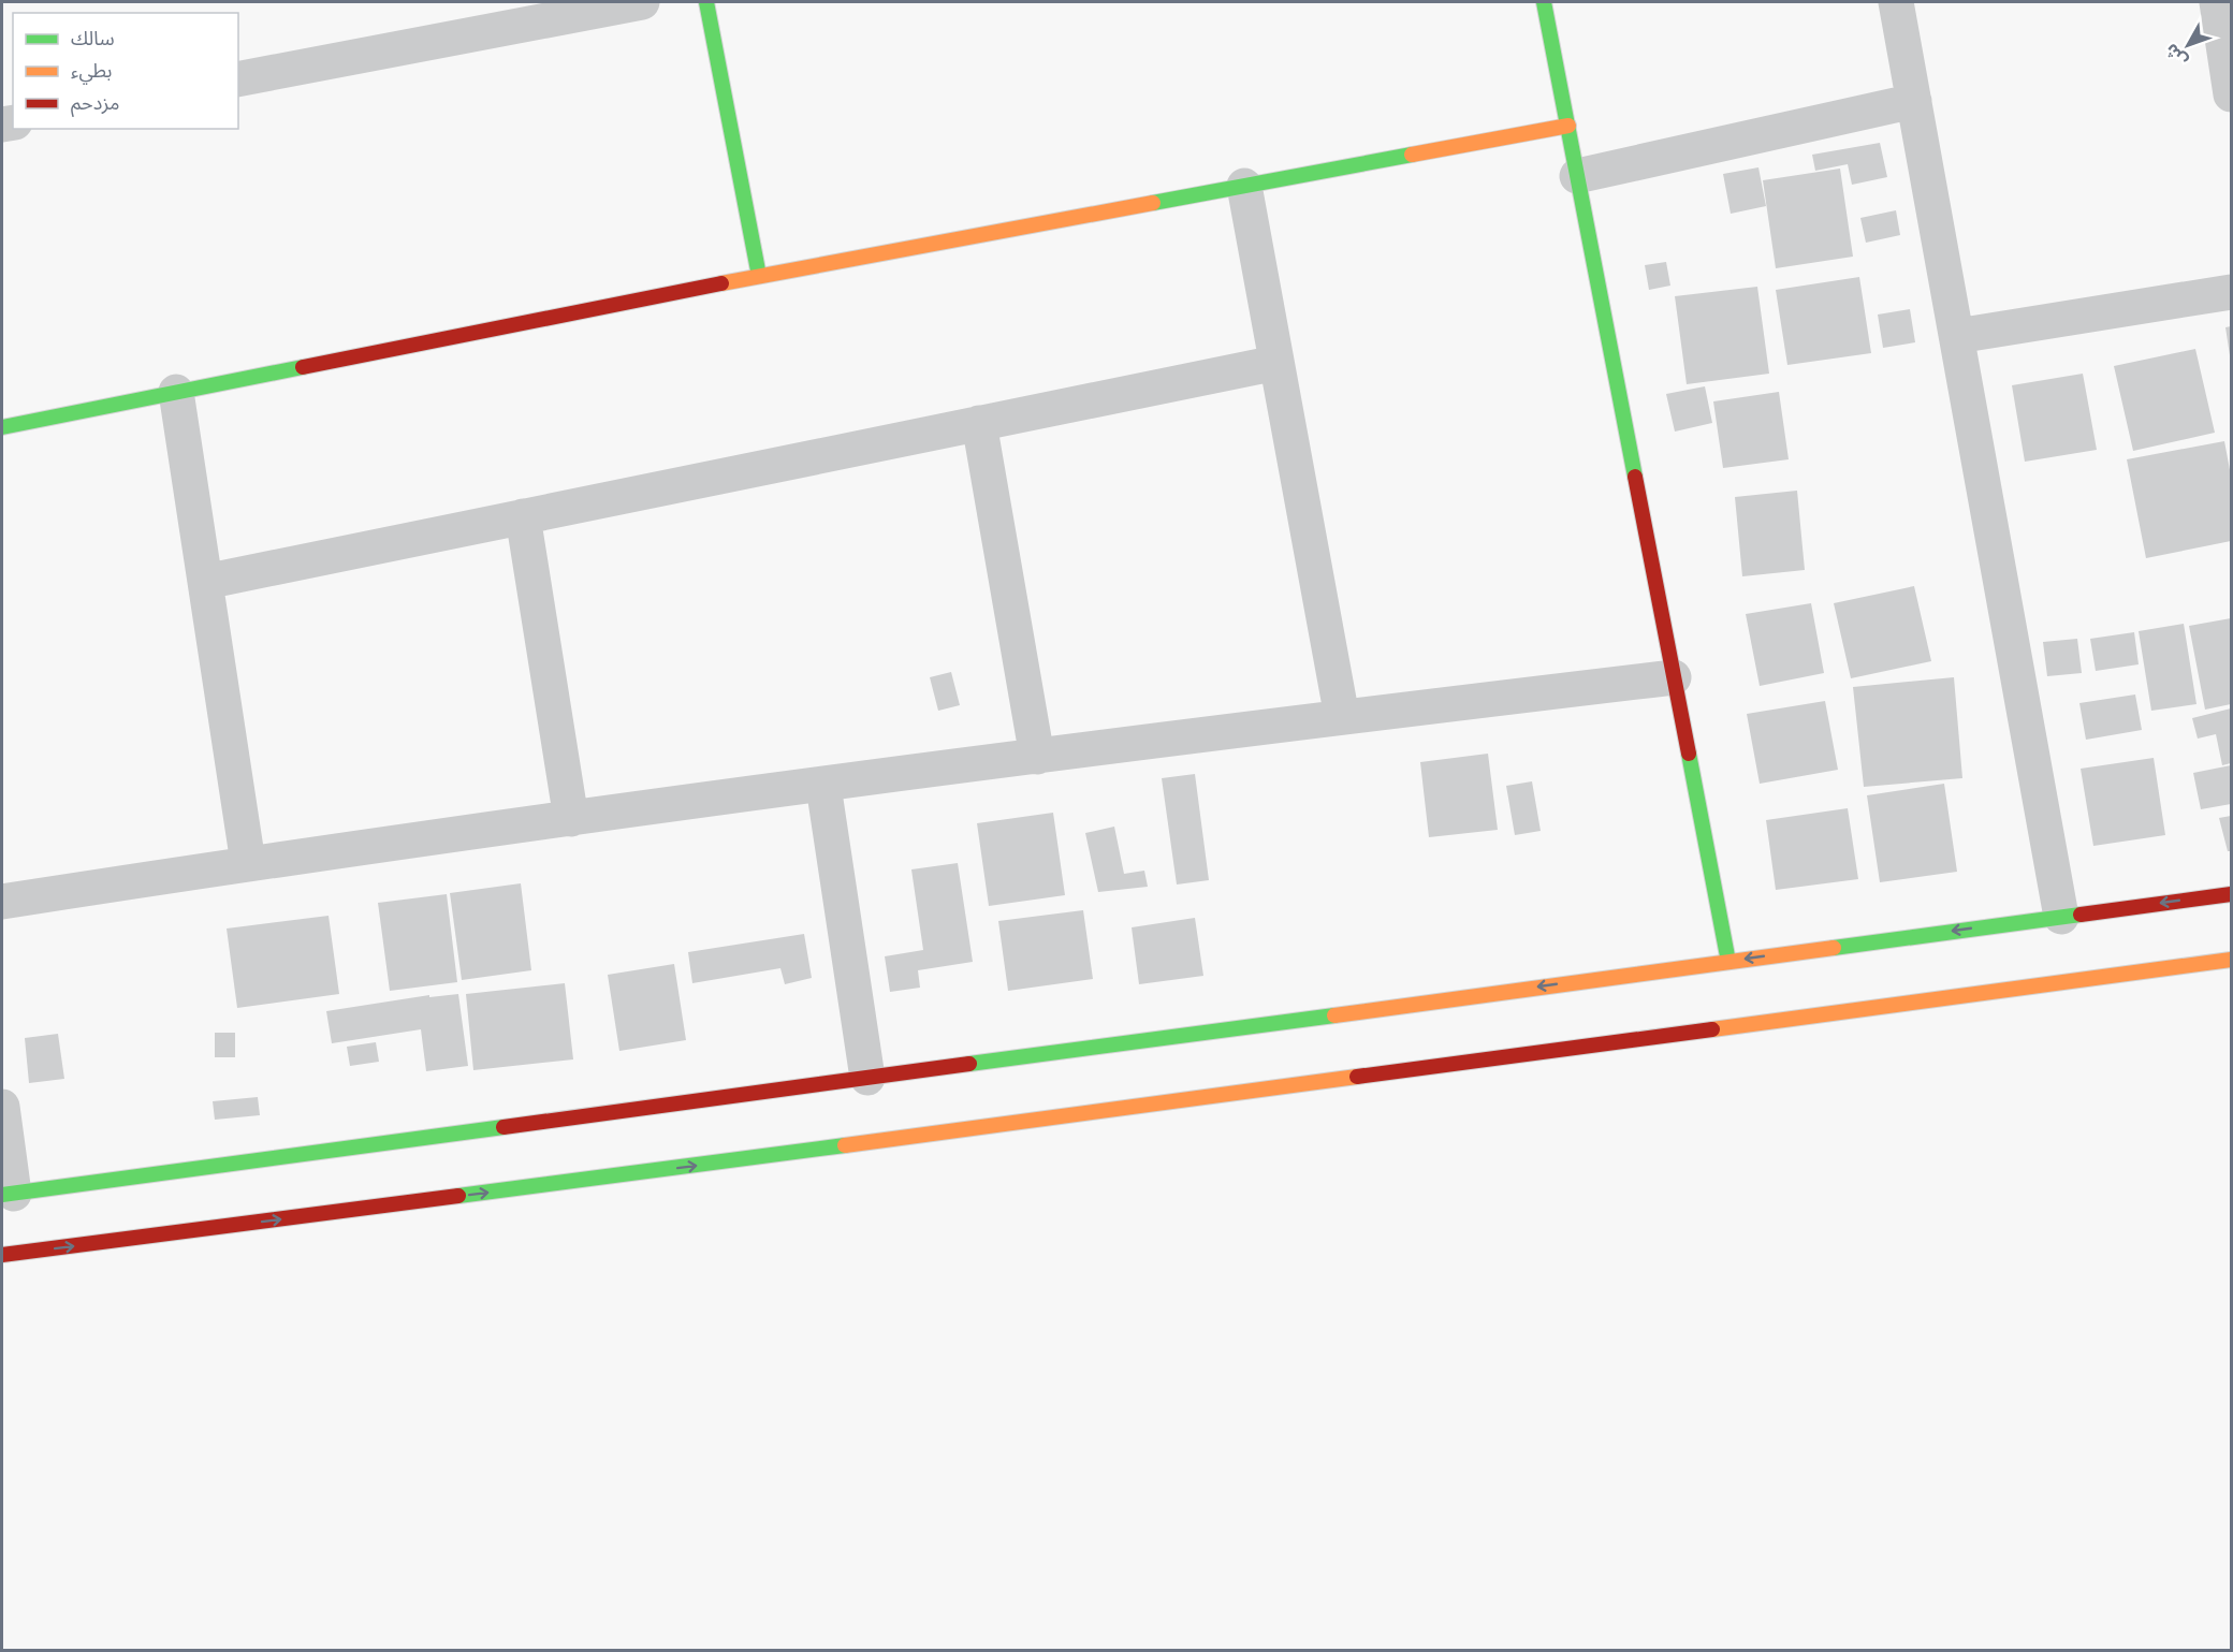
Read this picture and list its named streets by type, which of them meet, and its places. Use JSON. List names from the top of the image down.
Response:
{
  "legend": ["سالك", "بطيء", "مزدحم"],
  "north": "bottom left"
}
